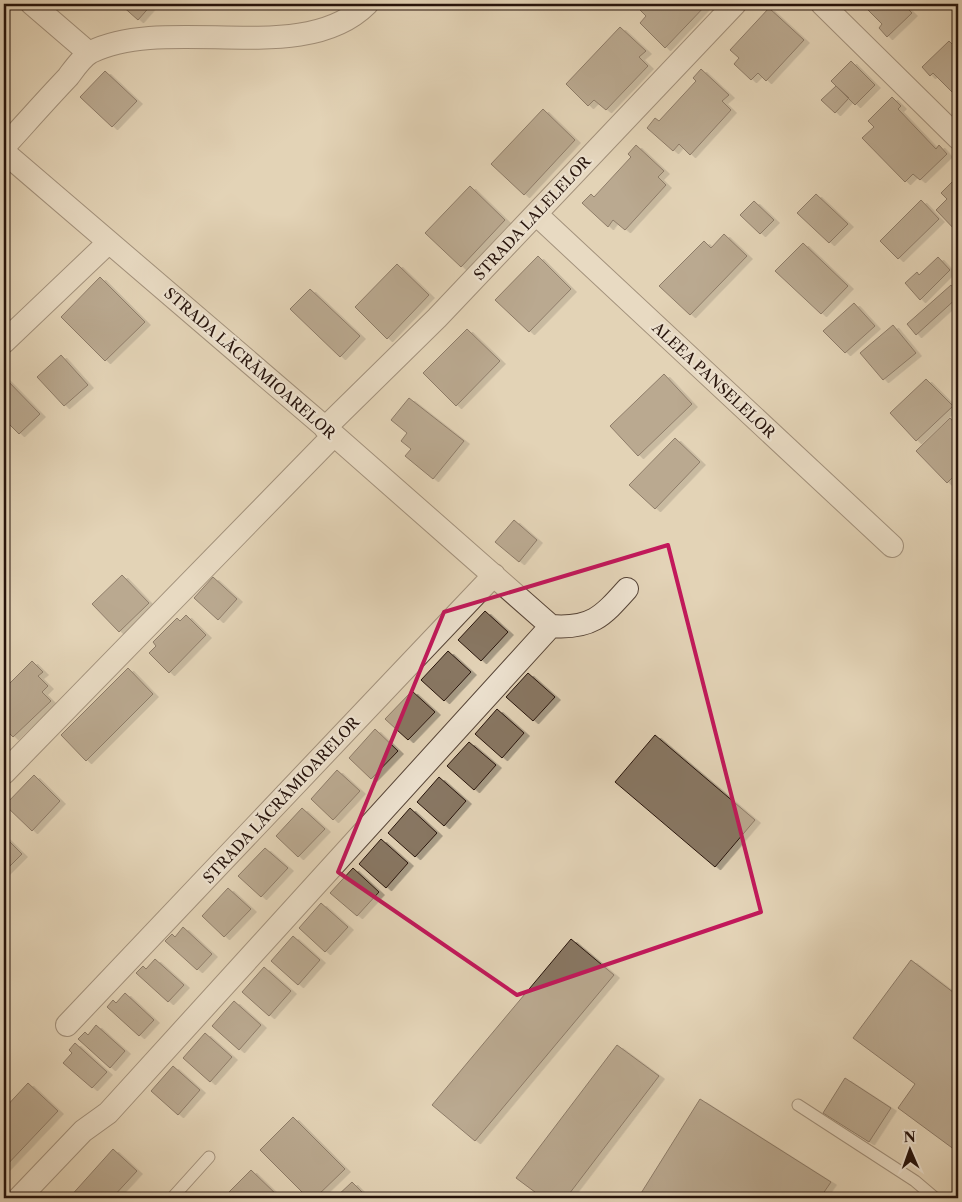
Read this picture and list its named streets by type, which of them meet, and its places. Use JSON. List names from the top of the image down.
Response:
{
  "streets": {
    "street": ["STRADA LALELELOR", "STRADA LĂCRĂMIOARELOR", "ALEEA PANSELELOR"]
  },
  "crossings": [
    ["STRADA LALELELOR", "STRADA LĂCRĂMIOARELOR"],
    ["STRADA LALELELOR", "ALEEA PANSELELOR"]
  ],
  "north": "top"
}
